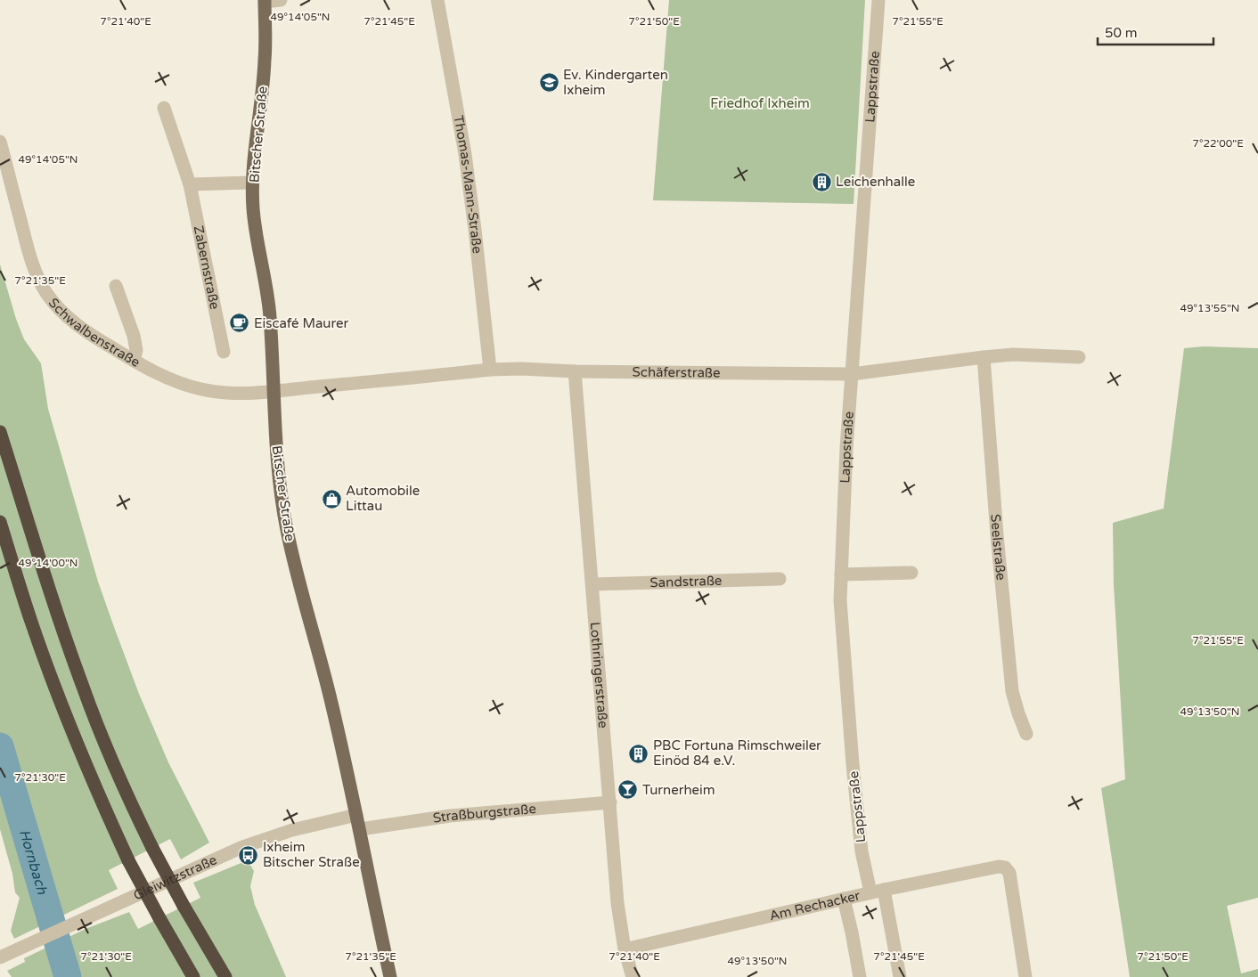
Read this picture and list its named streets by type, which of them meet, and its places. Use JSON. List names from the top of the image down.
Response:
{
  "streets": {
    "main road": ["Bitscher Straße"],
    "street": [
      "Lappstraße",
      "Thomas-Mann-Straße",
      "Zabernstraße",
      "Schwalbenstraße",
      "Schäferstraße",
      "Seelstraße",
      "Sandstraße",
      "Lothringerstraße",
      "Straßburgstraße",
      "Gleiwitzstraße",
      "Am Rechacker"
    ]
  },
  "crossings": [
    ["Lappstraße", "Schäferstraße"],
    ["Lappstraße", "Am Rechacker"],
    ["Bitscher Straße", "Schwalbenstraße"],
    ["Bitscher Straße", "Schäferstraße"],
    ["Bitscher Straße", "Straßburgstraße"],
    ["Bitscher Straße", "Gleiwitzstraße"],
    ["Thomas-Mann-Straße", "Schäferstraße"],
    ["Schwalbenstraße", "Schäferstraße"],
    ["Schäferstraße", "Seelstraße"],
    ["Schäferstraße", "Lothringerstraße"],
    ["Sandstraße", "Lothringerstraße"],
    ["Lothringerstraße", "Straßburgstraße"],
    ["Lothringerstraße", "Am Rechacker"]
  ],
  "water": ["Hornbach"],
  "parks": ["Friedhof Ixheim"],
  "places": {
    "school or university": ["Ev. Kindergarten Ixheim"],
    "building": ["Leichenhalle", "PBC Fortuna Rimschweiler Einöd 84 e.V."],
    "cafe": ["Eiscafé Maurer"],
    "shop": ["Automobile Littau"],
    "bar": ["Turnerheim"],
    "bus stop": ["Ixheim Bitscher Straße"]
  },
  "scale_bar": "50 m",
  "coordinates": [
    "49°14'05\"N",
    "7°21'40\"E",
    "7°21'45\"E",
    "7°21'50\"E",
    "7°21'55\"E",
    "7°22'00\"E",
    "7°21'35\"E",
    "49°13'55\"N",
    "49°14'00\"N",
    "49°13'50\"N",
    "7°21'30\"E"
  ]
}
